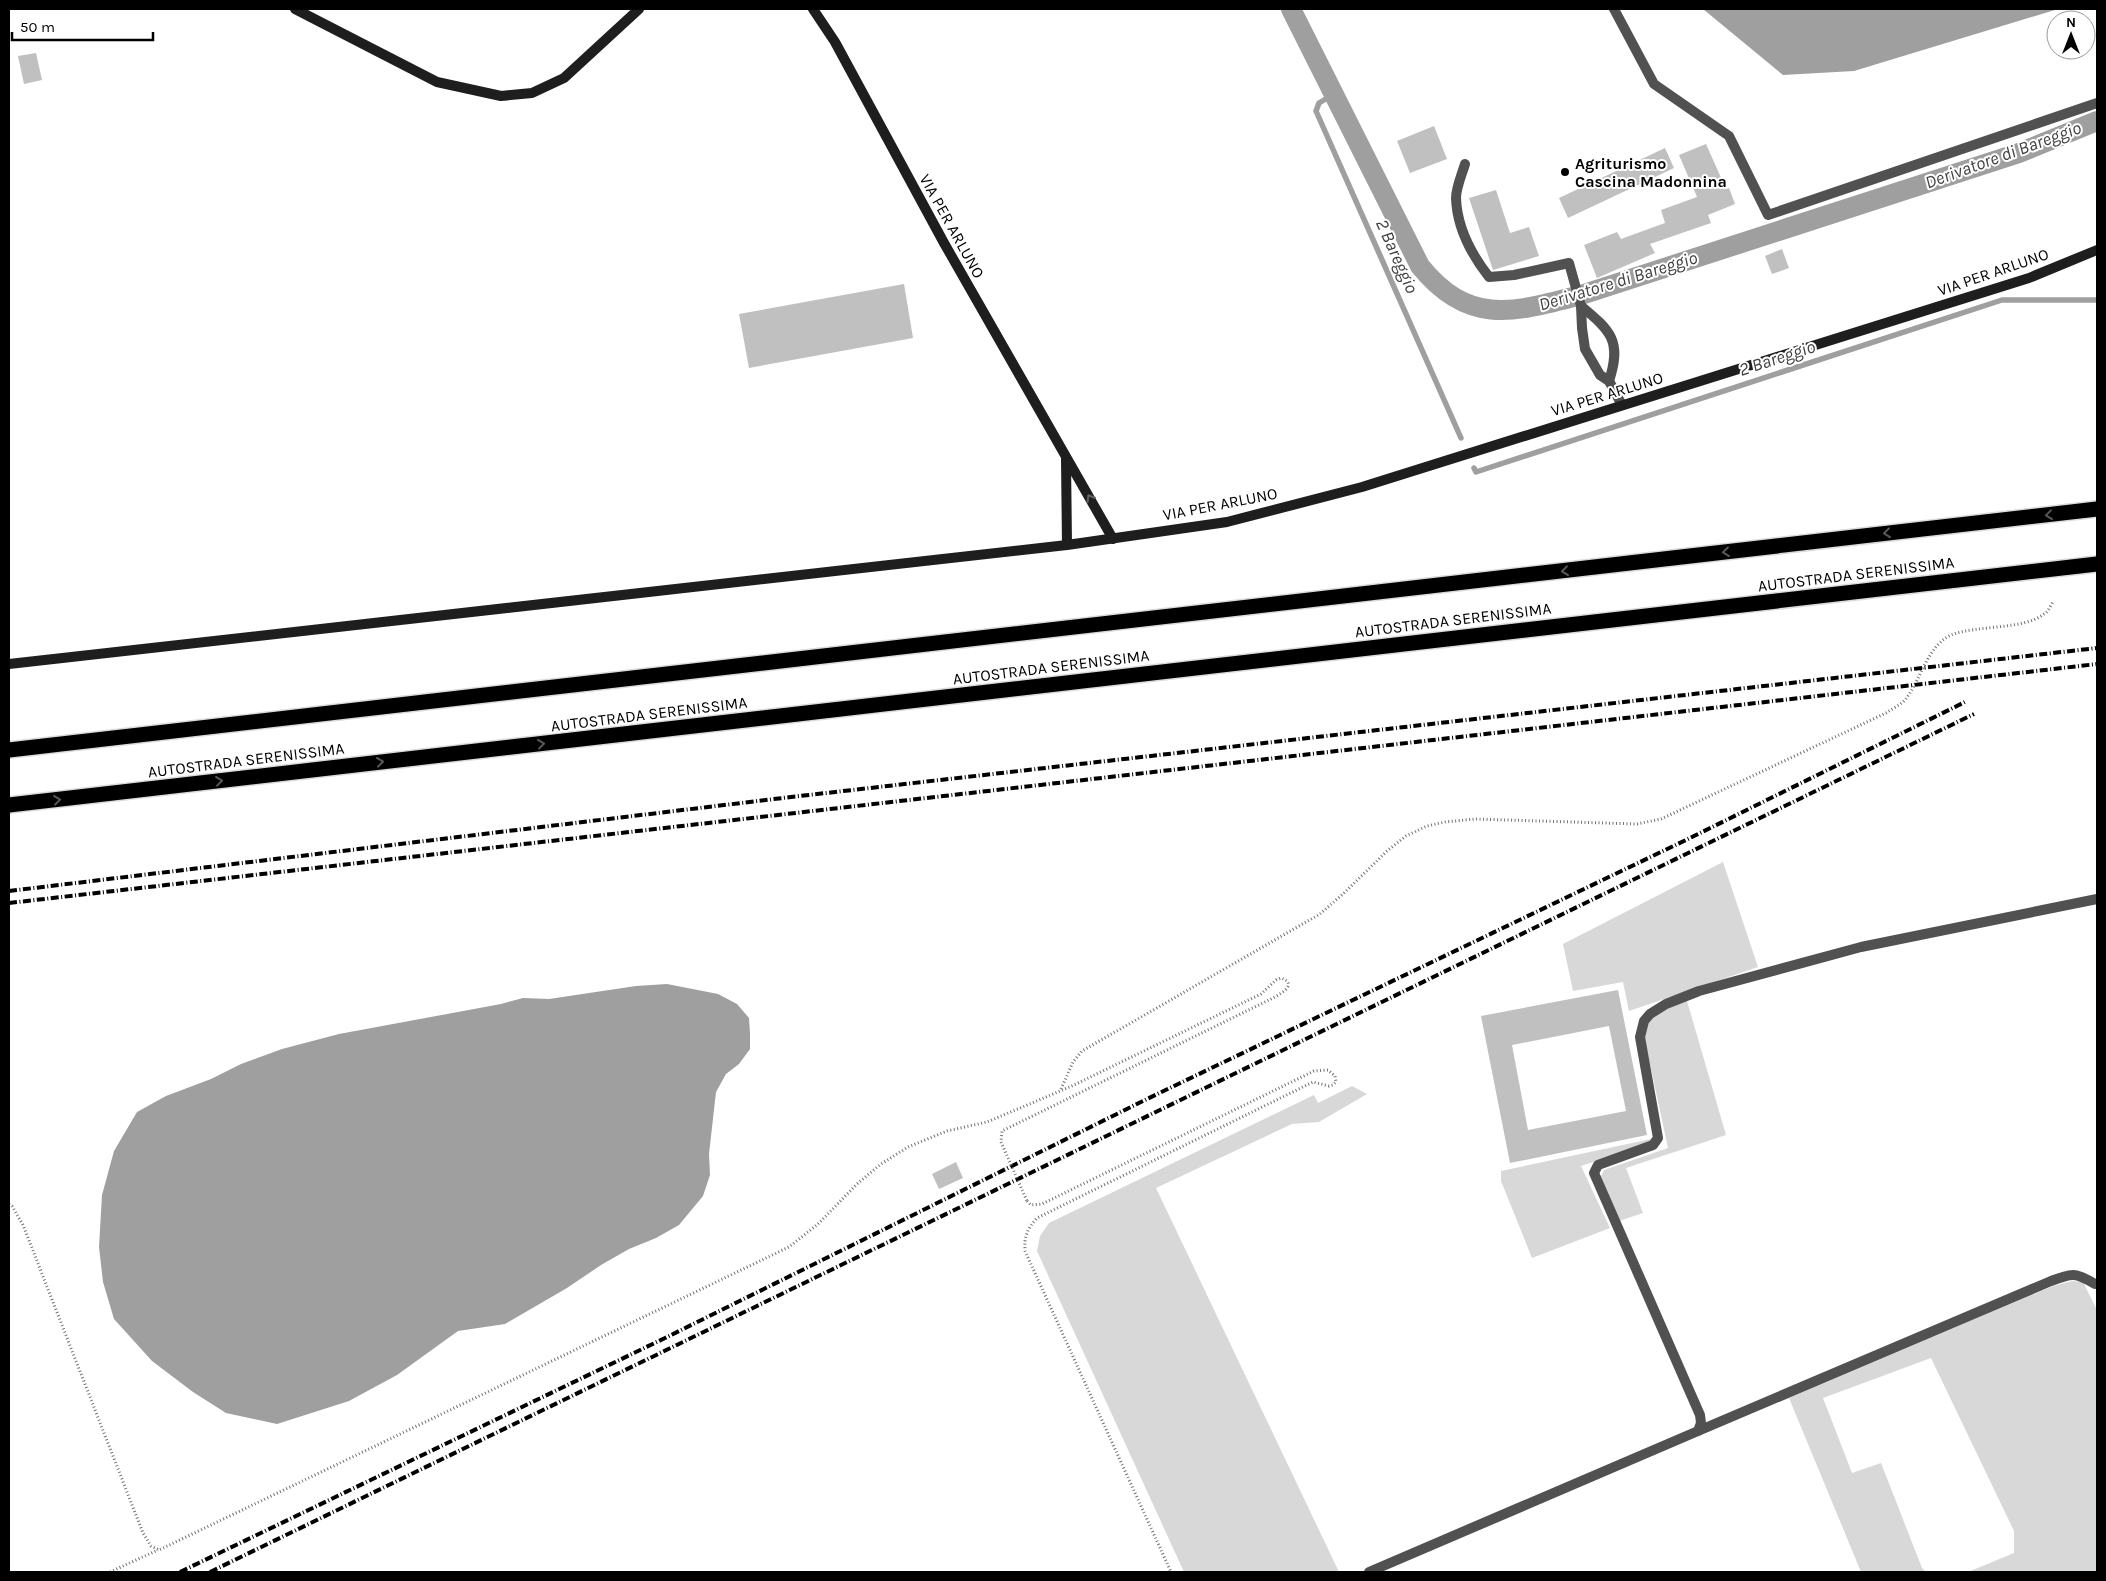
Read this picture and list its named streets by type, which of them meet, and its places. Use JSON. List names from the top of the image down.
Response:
{
  "streets": {
    "highway": ["AUTOSTRADA SERENISSIMA"],
    "street": ["VIA PER ARLUNO"]
  },
  "water": ["Derivatore di Bareggio", "2 Bareggio"],
  "places": ["Agriturismo Cascina Madonnina"],
  "scale_bar": "50 m",
  "north": "top"
}
